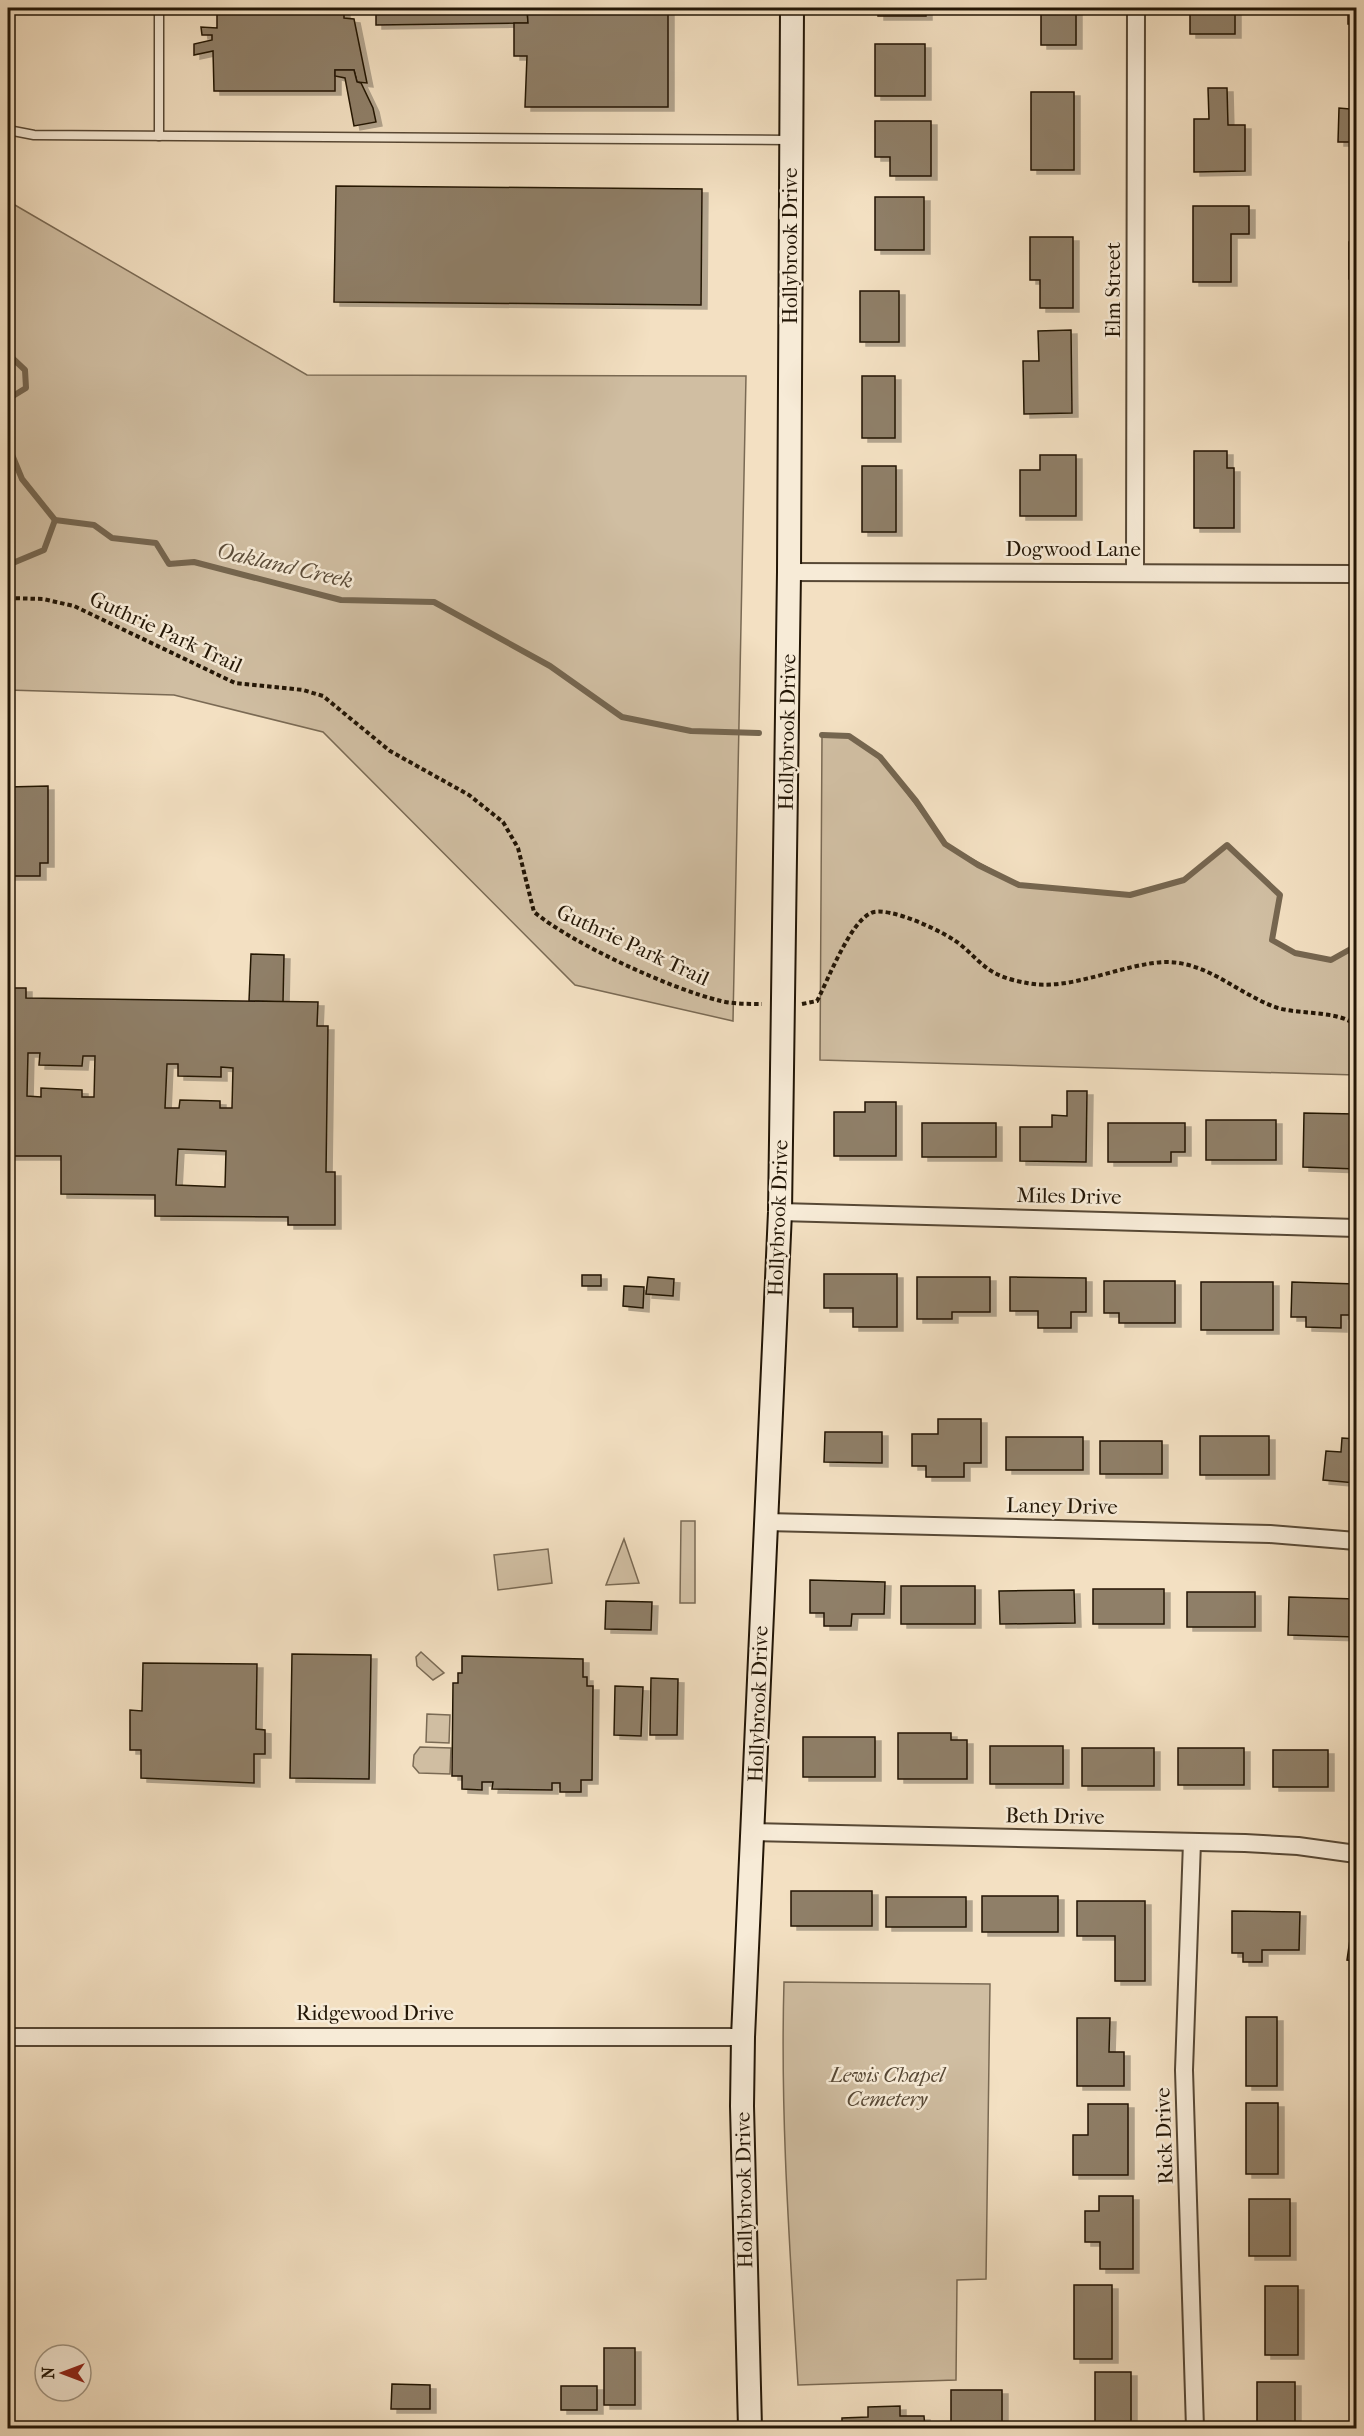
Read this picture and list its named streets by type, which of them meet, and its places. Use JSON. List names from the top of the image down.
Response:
{
  "streets": {
    "main road": ["Hollybrook Drive"],
    "street": [
      "Elm Street",
      "Dogwood Lane",
      "Miles Drive",
      "Laney Drive",
      "Beth Drive",
      "Ridgewood Drive",
      "Rick Drive"
    ],
    "path": ["Guthrie Park Trail"]
  },
  "crossings": [
    ["Hollybrook Drive", "Dogwood Lane"],
    ["Hollybrook Drive", "Miles Drive"],
    ["Hollybrook Drive", "Laney Drive"],
    ["Hollybrook Drive", "Beth Drive"],
    ["Hollybrook Drive", "Ridgewood Drive"],
    ["Elm Street", "Dogwood Lane"],
    ["Beth Drive", "Rick Drive"]
  ],
  "water": ["Oakland Creek"],
  "parks": ["Lewis Chapel Cemetery"],
  "north": "left"
}
